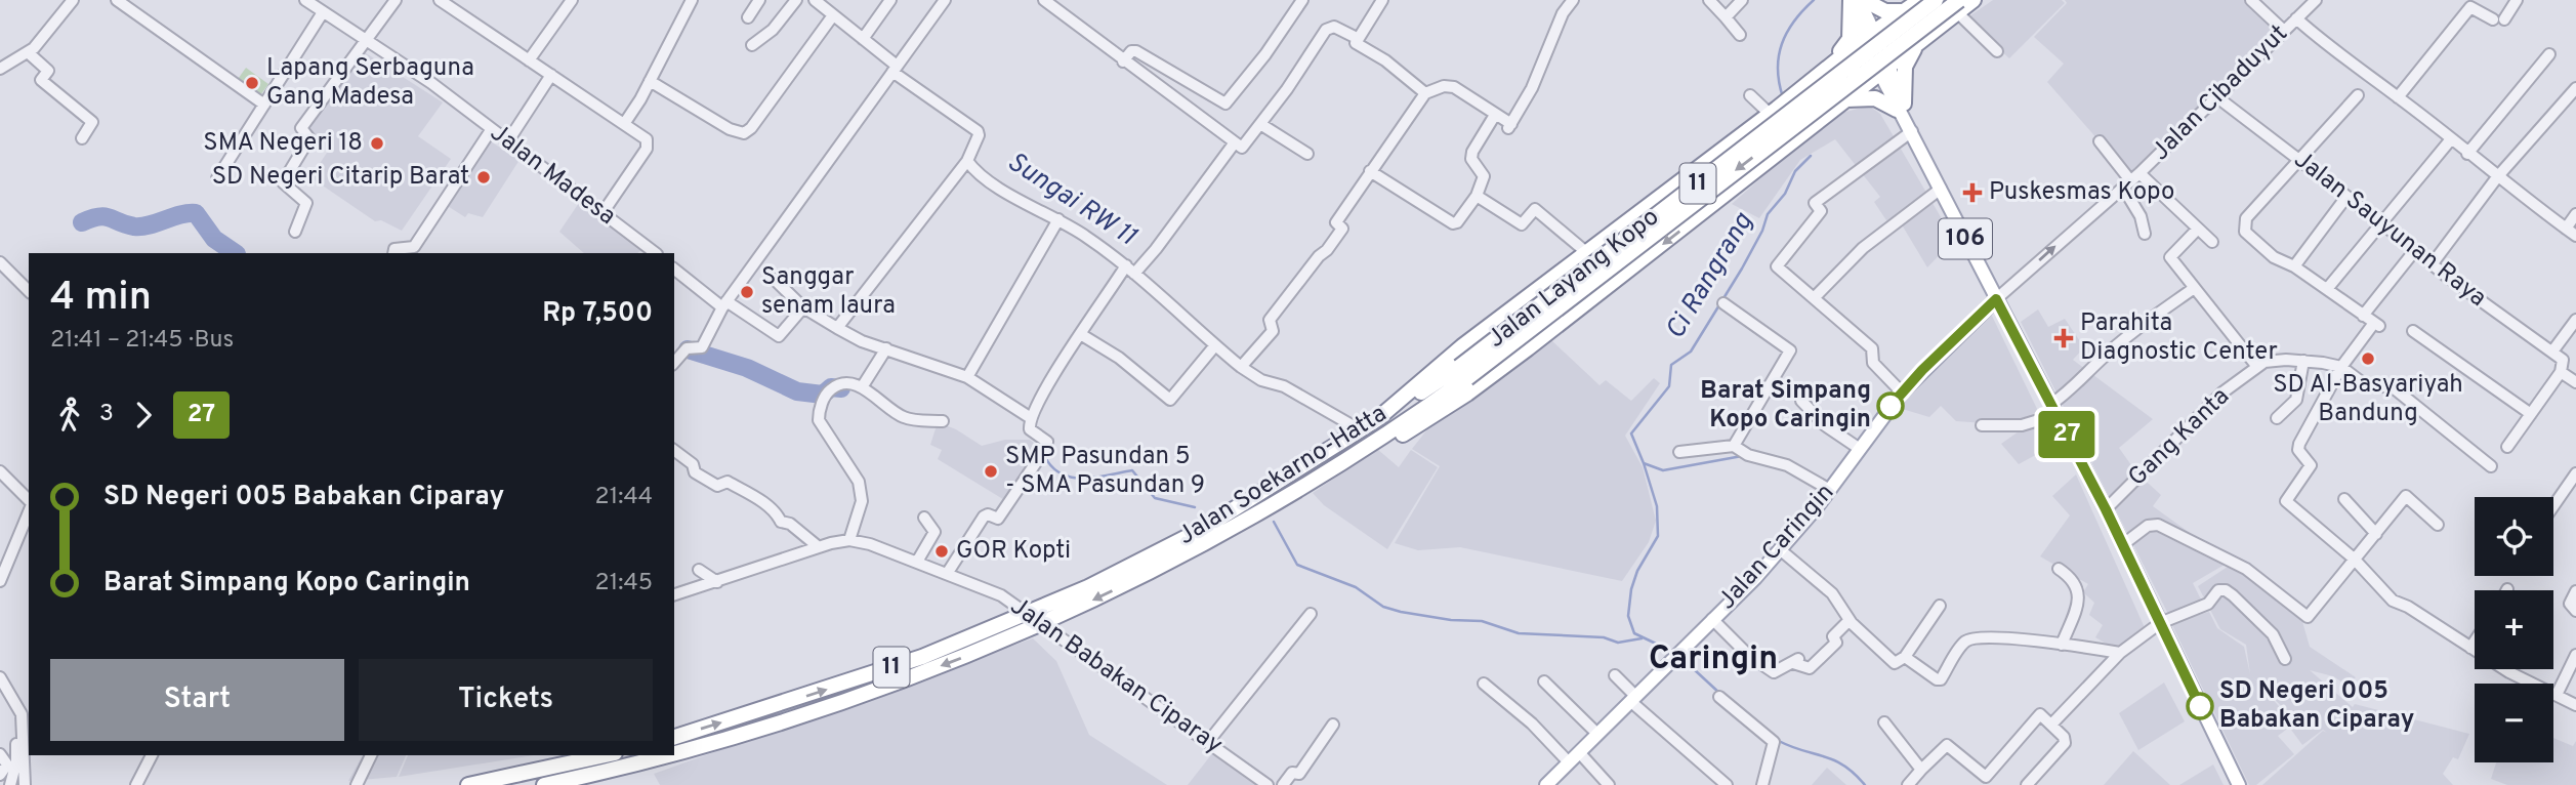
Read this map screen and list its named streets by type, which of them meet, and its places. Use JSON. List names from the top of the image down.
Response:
{
  "streets": {
    "highway": ["11", "Jalan Layang Kopo", "Jalan Soekarno-Hatta"],
    "main road": ["106", "Jalan Caringin"],
    "street": [
      "Jalan Cibaduyut",
      "Jalan Madesa",
      "Jalan Sauyunan Raya",
      "Gang Kanta",
      "Jalan Babakan Ciparay"
    ]
  },
  "crossings": [
    ["Jalan Cibaduyut", "Jalan Sauyunan Raya"],
    ["Jalan Cibaduyut", "106"],
    ["Jalan Cibaduyut", "Jalan Caringin"],
    ["106", "Gang Kanta"],
    ["106", "Jalan Soekarno-Hatta"],
    ["106", "Jalan Caringin"],
    ["Jalan Layang Kopo", "Jalan Soekarno-Hatta"],
    ["Jalan Soekarno-Hatta", "Jalan Babakan Ciparay"]
  ],
  "one_way": ["Jalan Cibaduyut"],
  "districts": ["Caringin"],
  "water": ["Sungai RW 11", "Ci Rangrang"],
  "places": {
    "other": [
      "Lapang Serbaguna Gang Madesa",
      "SMA Negeri 18",
      "SD Negeri Citarip Barat",
      "Sanggar senam laura",
      "SD Al-Basyariyah Bandung",
      "Barat Simpang Kopo Caringin",
      "SMP Pasundan 5 - SMA Pasundan 9",
      "GOR Kopti",
      "SD Negeri 005 Babakan Ciparay"
    ],
    "health": ["Puskesmas Kopo", "Parahita Diagnostic Center"]
  },
  "lines": ["bus line 27"],
  "page": {
    "on_map": "27",
    "heading": ["4 min", "21:41 – 21:45 · Bus", "Rp 7,500"],
    "legs": ["3", "27"],
    "list": [
      {
        "name": "SD Negeri 005 Babakan Ciparay",
        "value": "21:44"
      },
      {
        "name": "Barat Simpang Kopo Caringin",
        "value": "21:45"
      }
    ],
    "map_buttons": ["+", "−"],
    "buttons": ["Start", "Tickets"]
  }
}
